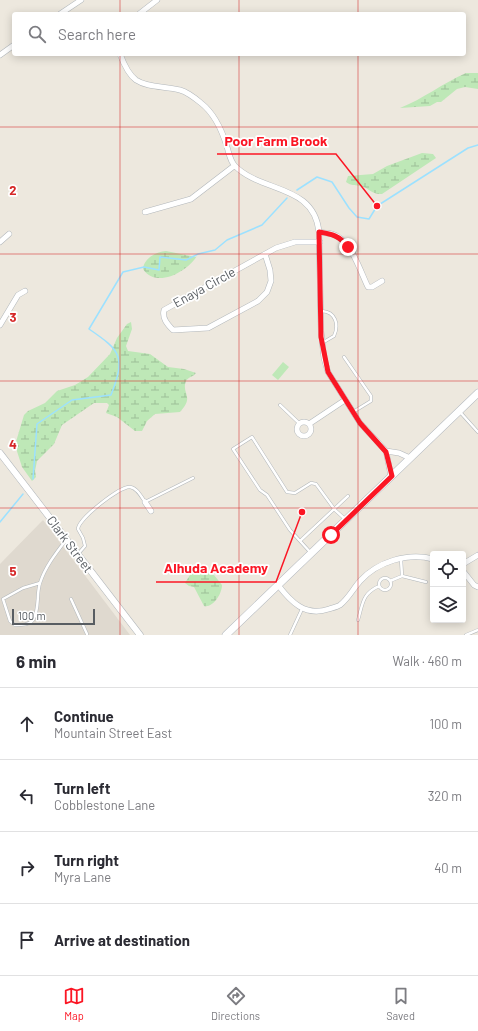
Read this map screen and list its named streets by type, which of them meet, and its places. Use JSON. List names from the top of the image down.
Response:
{
  "streets": {
    "street": ["Enaya Circle", "Clark Street"]
  },
  "places": ["Poor Farm Brook", "Alhuda Academy"],
  "scale_bar": "100 m",
  "page": {
    "search": "Search here",
    "scale": "100 m",
    "heading": ["6 min", "Walk · 460 m"],
    "list": [
      ["Continue", "Mountain Street East", "100 m"],
      ["Turn left", "Cobblestone Lane", "320 m"],
      ["Turn right", "Myra Lane", "40 m"],
      "Arrive at destination"
    ],
    "nav": ["Map", "Directions", "Saved"]
  },
  "grid": {
    "rows": [
      "2",
      "3",
      "4",
      "5"
    ]
  }
}
